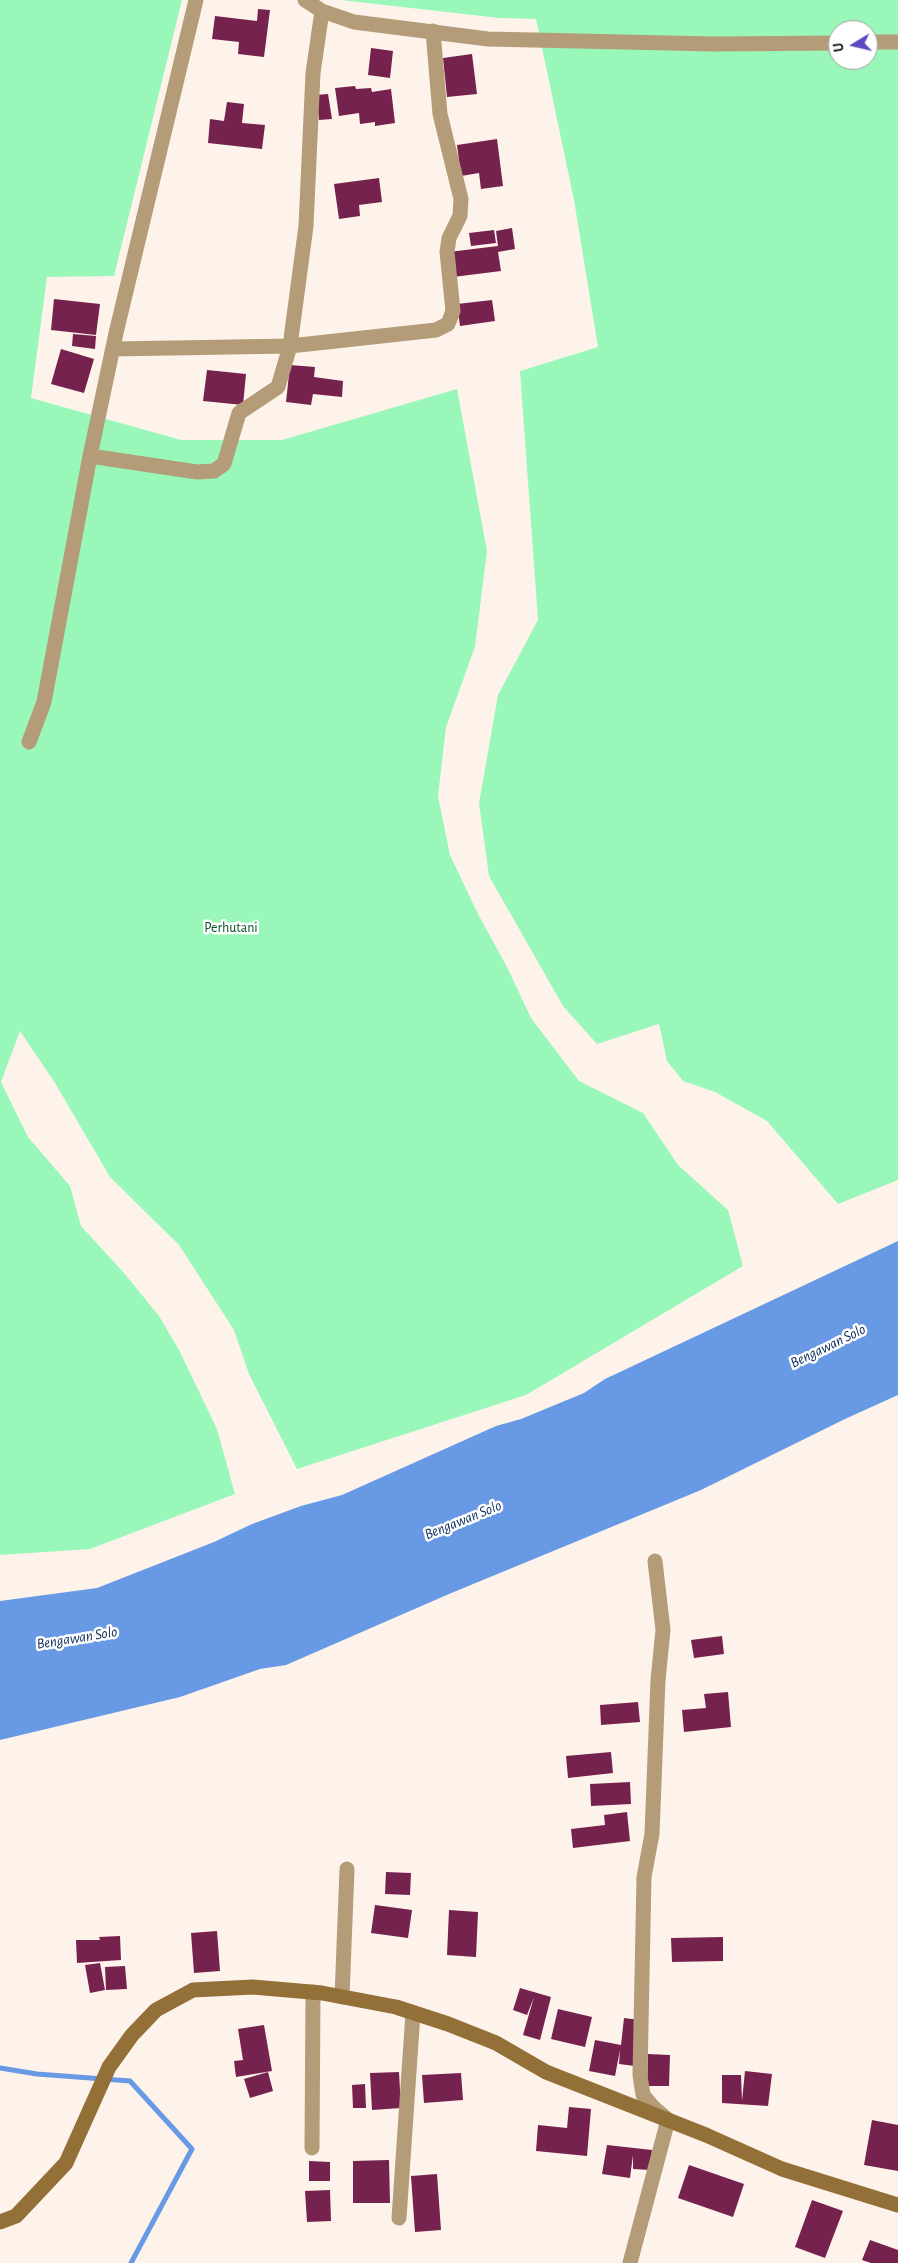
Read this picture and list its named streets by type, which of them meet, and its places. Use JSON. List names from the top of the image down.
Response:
{
  "water": ["Bengawan Solo"],
  "parks": ["Perhutani"],
  "north": "left"
}
